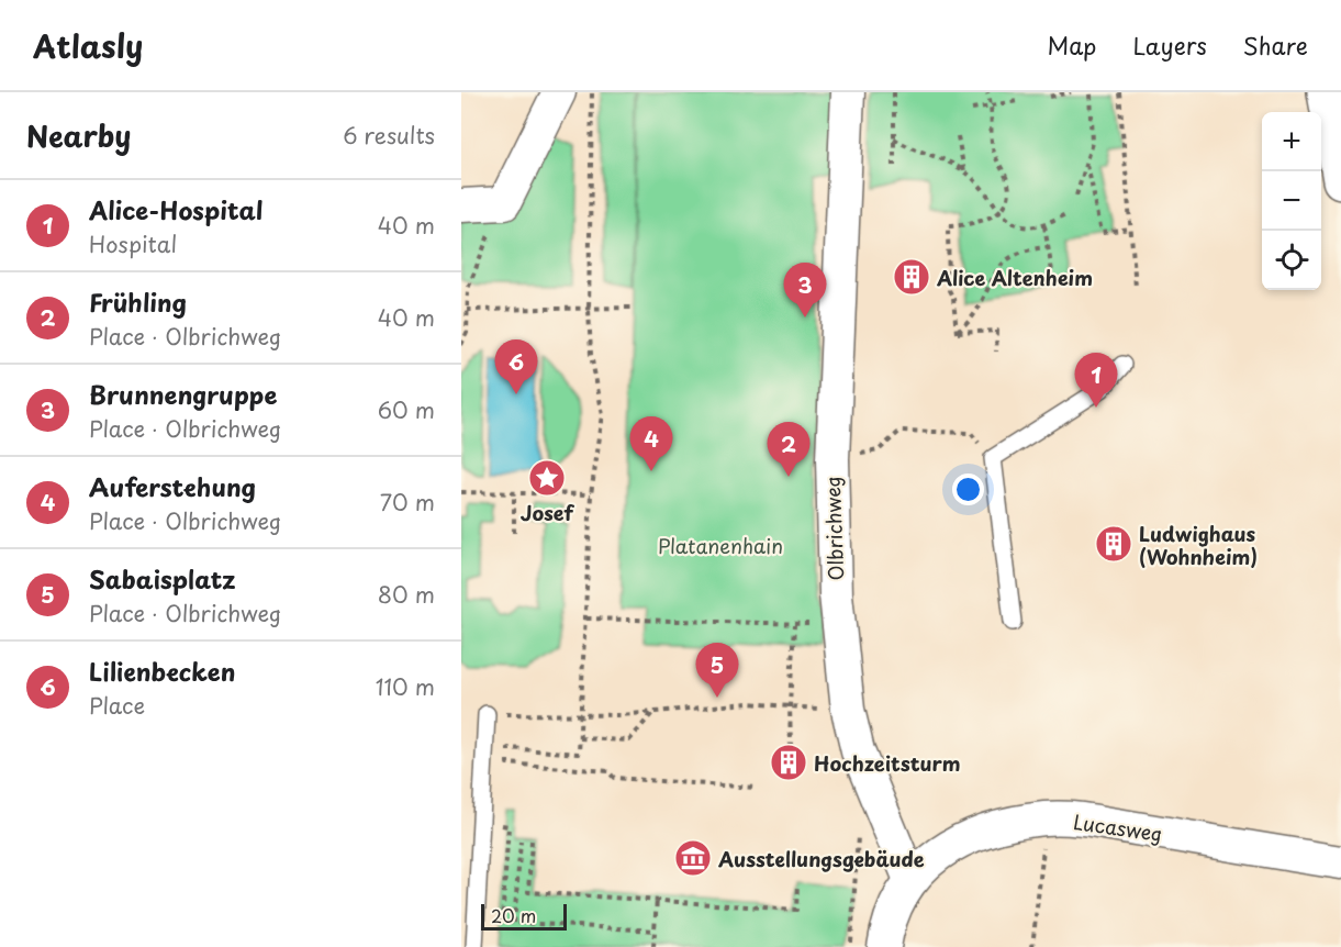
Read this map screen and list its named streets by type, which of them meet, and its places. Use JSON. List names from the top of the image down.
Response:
{
  "streets": {
    "street": ["Olbrichweg", "Lucasweg"]
  },
  "crossings": [
    ["Olbrichweg", "Lucasweg"]
  ],
  "parks": ["Platanenhain"],
  "places": {
    "building": ["Alice Altenheim", "Ludwighaus (Wohnheim)", "Hochzeitsturm"],
    "place": ["Josef"],
    "museum": ["Ausstellungsgebäude"]
  },
  "scale_bar": "20 m",
  "page": {
    "header": "Atlasly",
    "nav": ["Map", "Layers", "Share"],
    "heading": ["Nearby", "6 results"],
    "map_buttons": ["+", "−"],
    "list": [
      {
        "mark": "1",
        "name": "Alice-Hospital",
        "note": "Hospital",
        "value": "40 m"
      },
      {
        "mark": "2",
        "name": "Frühling",
        "note": "Place · Olbrichweg",
        "value": "40 m"
      },
      {
        "mark": "3",
        "name": "Brunnengruppe",
        "note": "Place · Olbrichweg",
        "value": "60 m"
      },
      {
        "mark": "4",
        "name": "Auferstehung",
        "note": "Place · Olbrichweg",
        "value": "70 m"
      },
      {
        "mark": "5",
        "name": "Sabaisplatz",
        "note": "Place · Olbrichweg",
        "value": "80 m"
      },
      {
        "mark": "6",
        "name": "Lilienbecken",
        "note": "Place",
        "value": "110 m"
      }
    ],
    "pins": [
      "3",
      "6",
      "1",
      "4",
      "2",
      "5"
    ],
    "scale": "20 m"
  }
}
